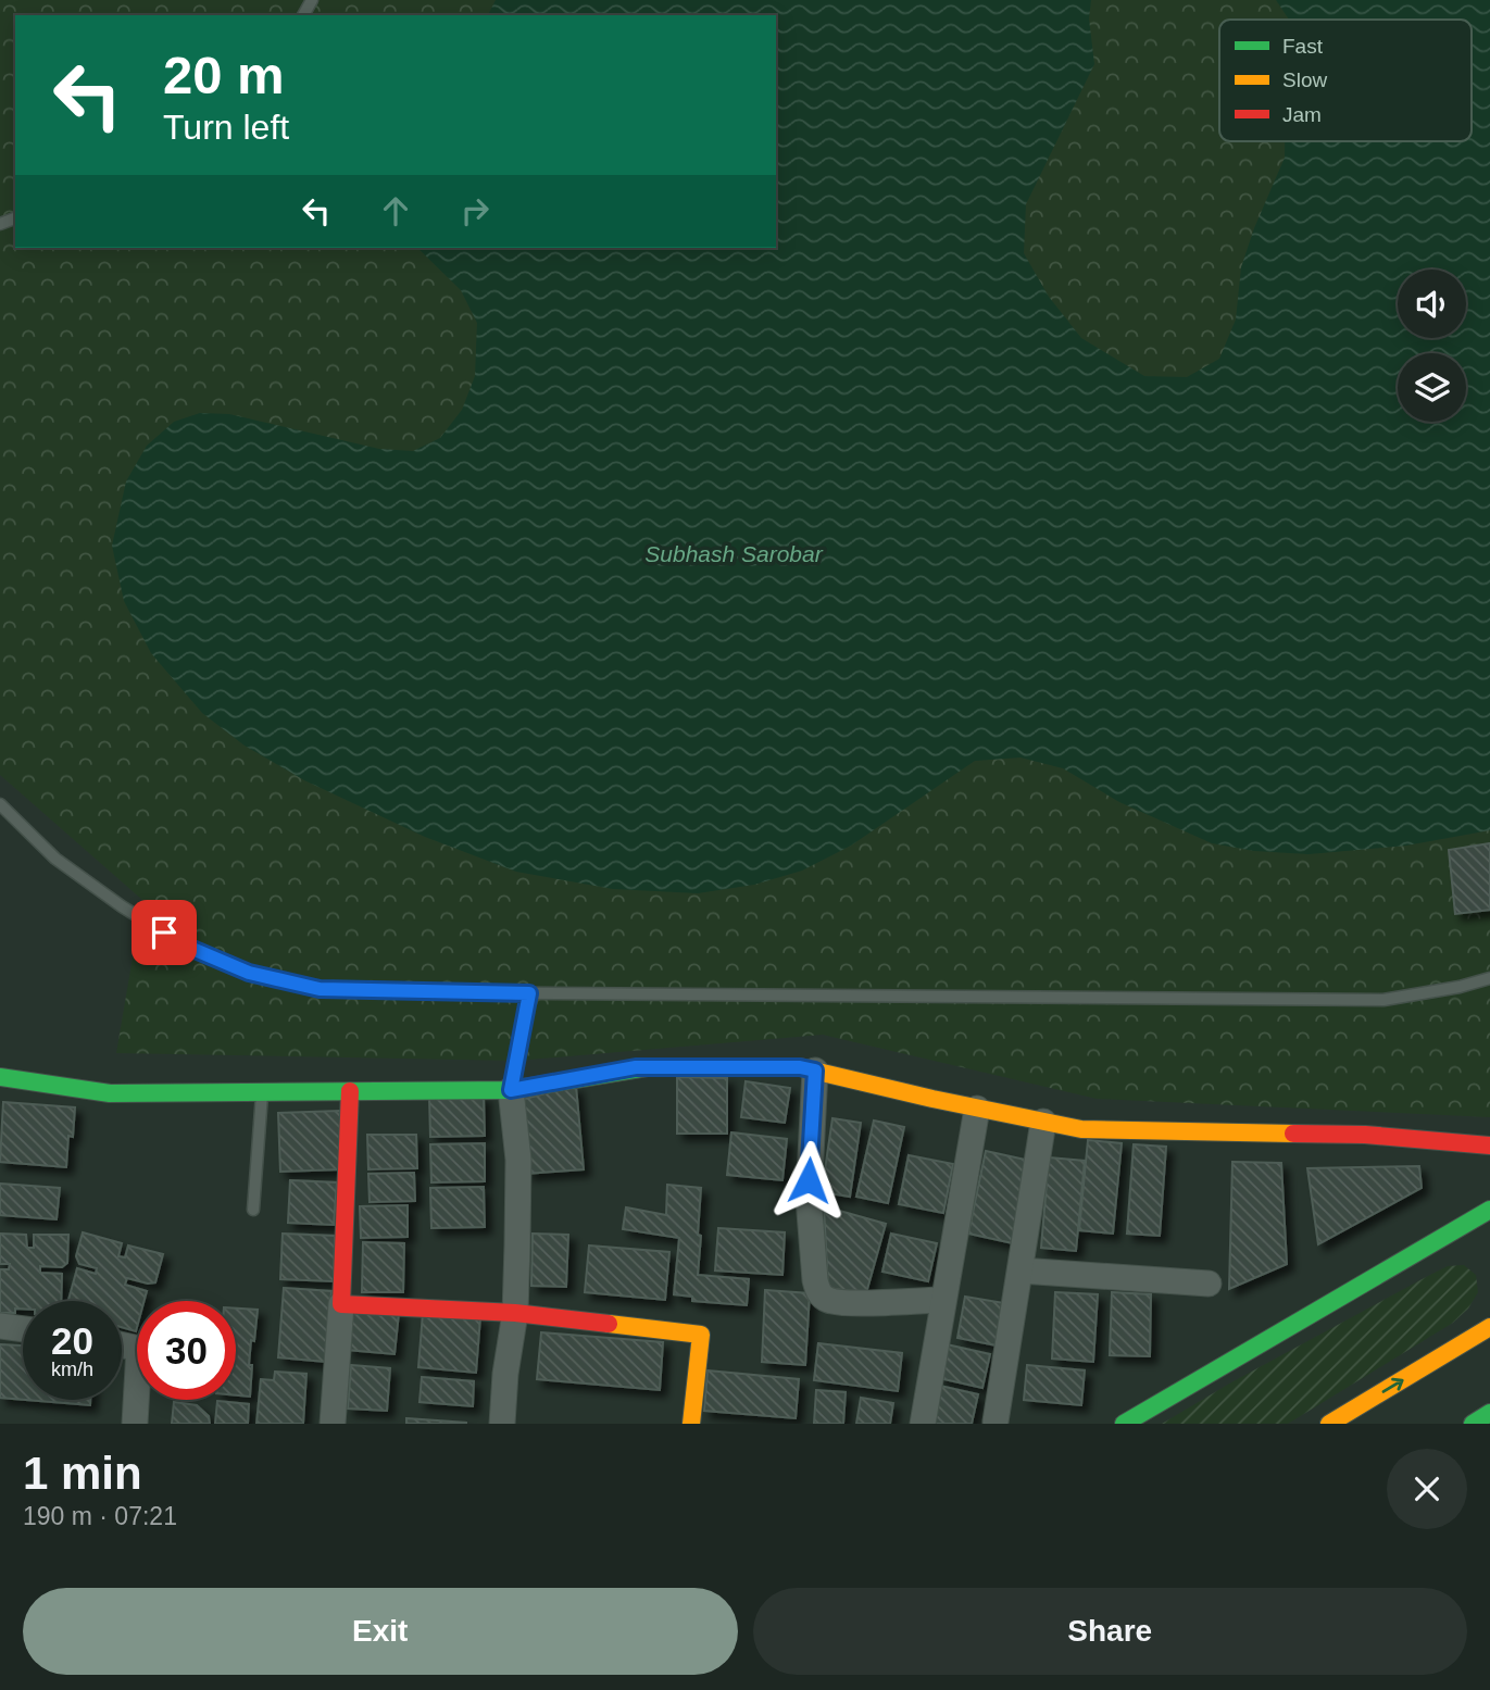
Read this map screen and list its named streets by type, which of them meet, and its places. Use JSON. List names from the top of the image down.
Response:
{
  "water": ["Subhash Sarobar"],
  "legend": ["Fast", "Slow", "Jam"],
  "page": {
    "turn": ["20 m", "Turn left"],
    "speed": "20 km/h",
    "limit": "30",
    "heading": ["1 min", "190 m · 07:21"],
    "buttons": ["Exit", "Share"]
  }
}
